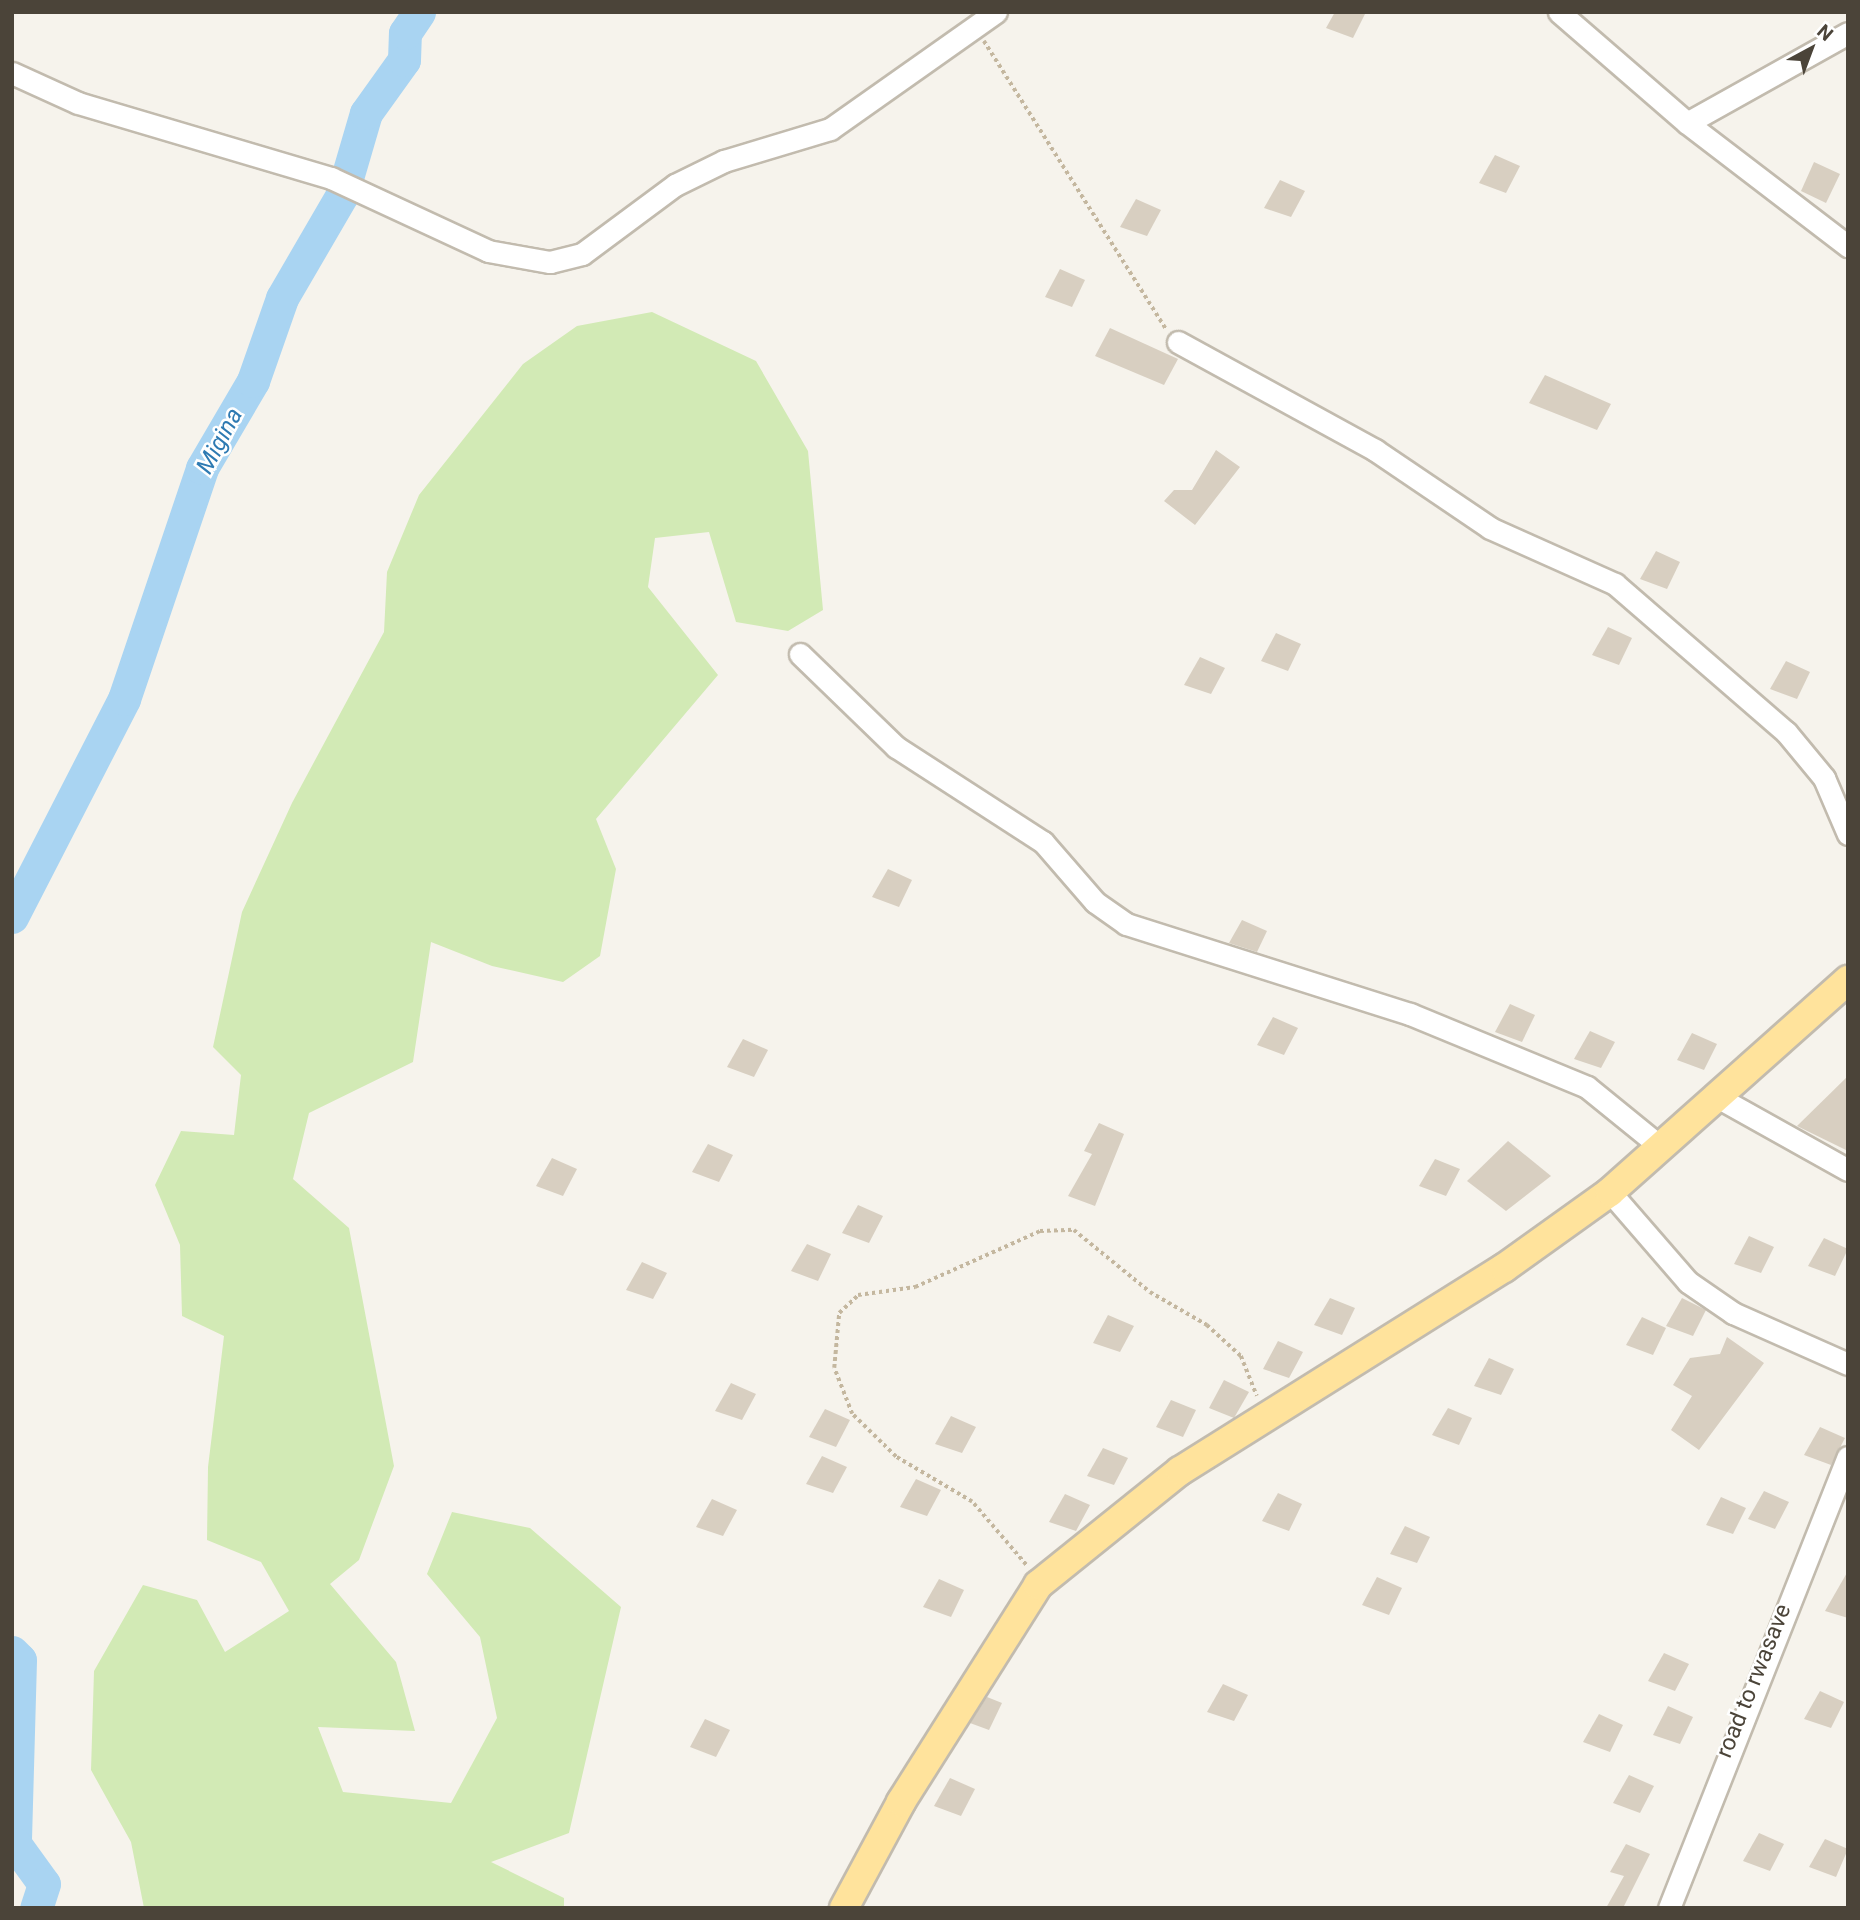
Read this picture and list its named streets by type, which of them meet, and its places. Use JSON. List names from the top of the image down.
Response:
{
  "streets": {
    "street": ["road to rwasave"]
  },
  "water": ["Migina"],
  "north": "top right"
}
